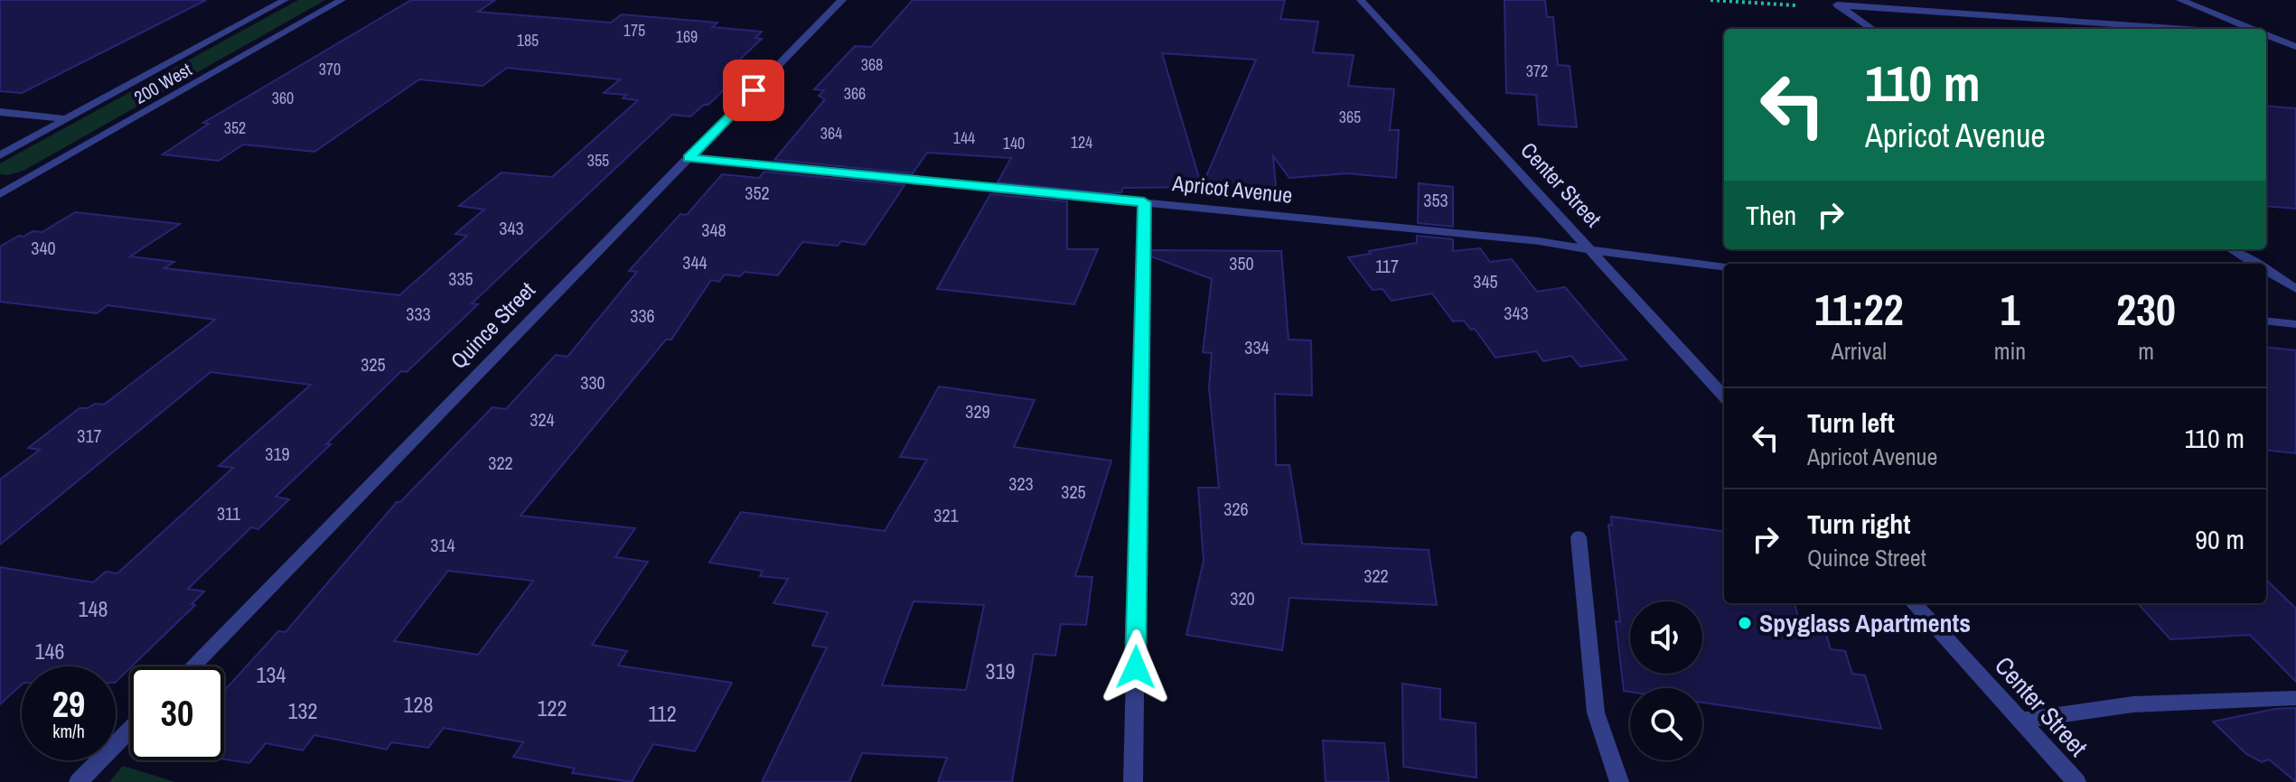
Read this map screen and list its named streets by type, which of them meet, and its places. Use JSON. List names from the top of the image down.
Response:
{
  "streets": {
    "street": [
      "200 West",
      "Center Street",
      "Apricot Avenue",
      "Quince Street"
    ]
  },
  "crossings": [
    ["Center Street", "Apricot Avenue"],
    ["Apricot Avenue", "Quince Street"]
  ],
  "places": ["Spyglass Apartments"],
  "house_numbers": [
    "175",
    "169",
    "185",
    "368",
    "370",
    "372",
    "366",
    "360",
    "365",
    "352",
    "364",
    "144",
    "124",
    "140",
    "355",
    "352",
    "353",
    "343",
    "348",
    "340",
    "344",
    "350",
    "117",
    "335",
    "345",
    "343",
    "333",
    "336",
    "334",
    "325",
    "330",
    "329",
    "324",
    "317",
    "319",
    "322",
    "323",
    "325",
    "326",
    "311",
    "321",
    "314",
    "322",
    "320",
    "148",
    "146",
    "319",
    "134",
    "128",
    "122",
    "132",
    "112"
  ],
  "page": {
    "turn": ["110 m", "Apricot Avenue"],
    "then": "Then",
    "eta": [
      "11:22",
      "Arrival",
      "1",
      "min",
      "230",
      "m"
    ],
    "list": [
      {
        "name": "Turn left",
        "note": "Apricot Avenue",
        "value": "110 m"
      },
      {
        "name": "Turn right",
        "note": "Quince Street",
        "value": "90 m"
      }
    ],
    "speed": "29 km/h",
    "limit": "30"
  }
}
